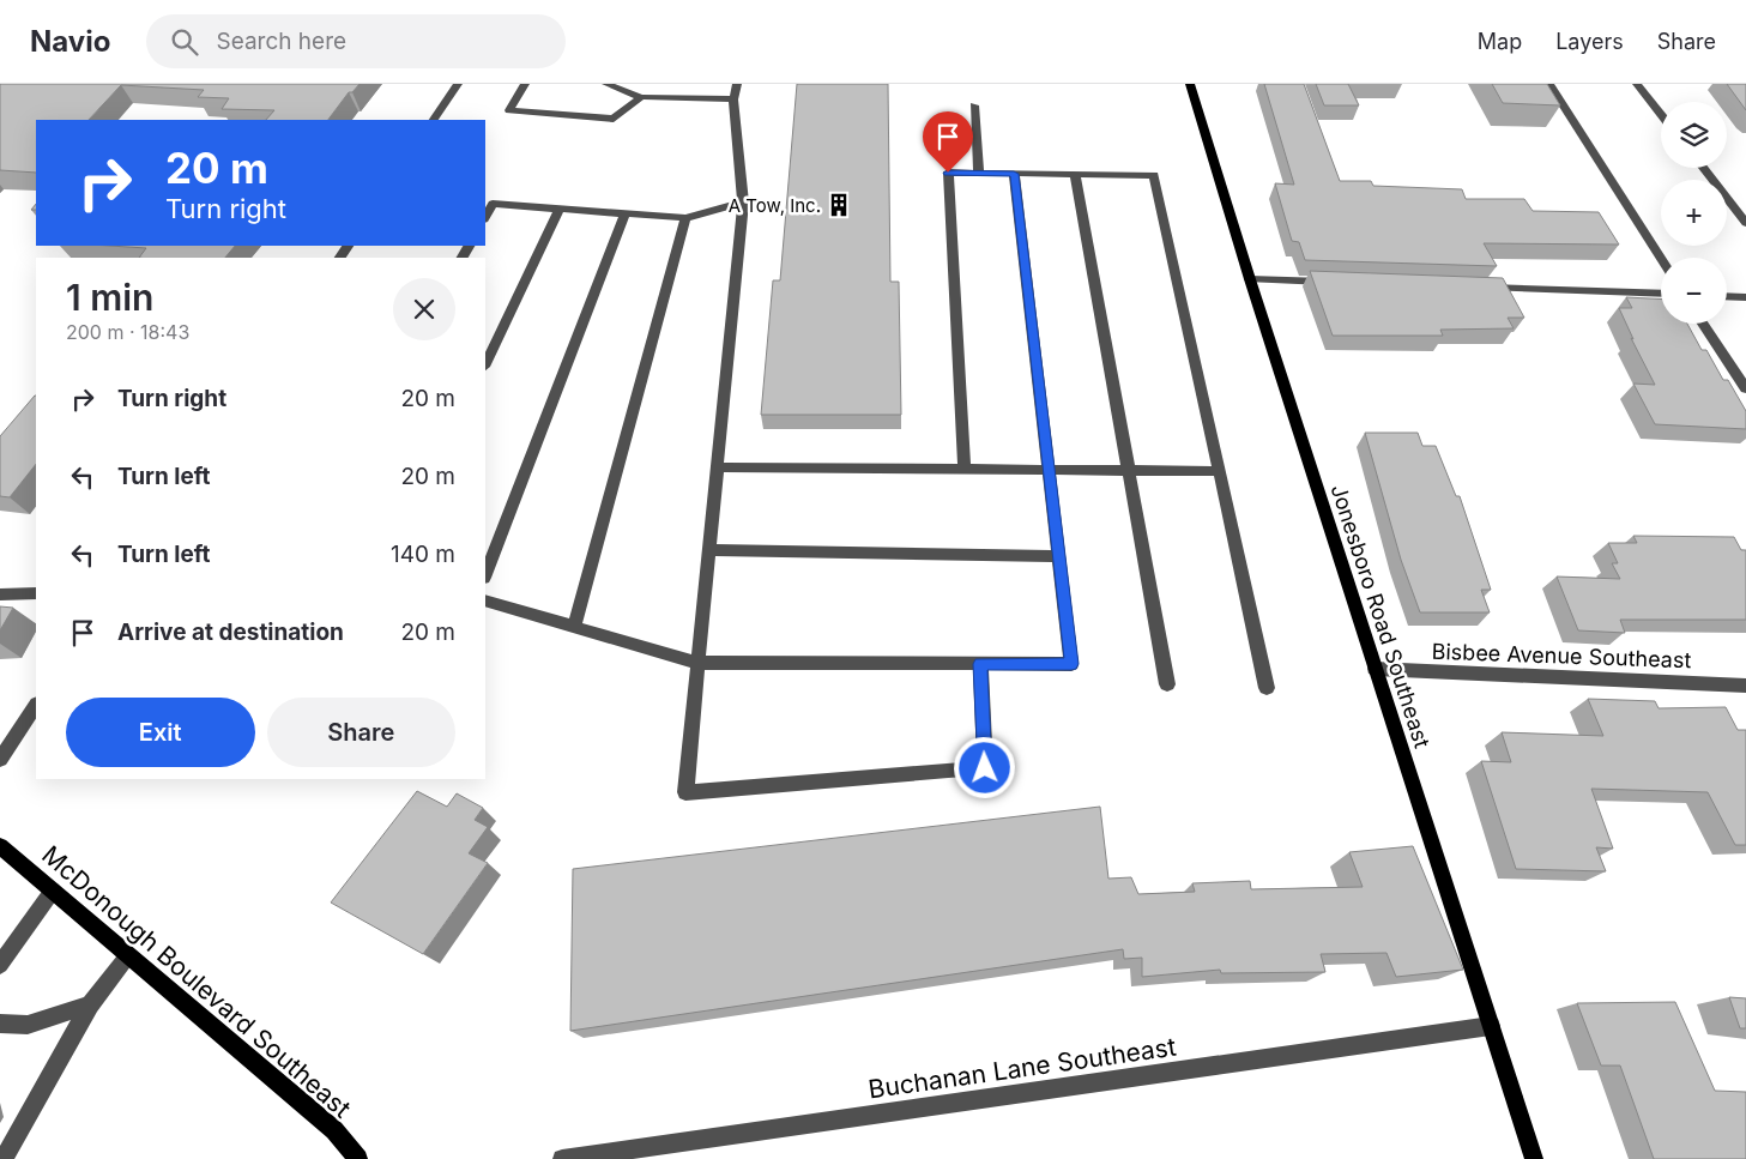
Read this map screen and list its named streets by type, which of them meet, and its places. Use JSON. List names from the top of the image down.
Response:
{
  "streets": {
    "main road": ["Jonesboro Road Southeast", "McDonough Boulevard Southeast"],
    "street": ["Bisbee Avenue Southeast", "Buchanan Lane Southeast"]
  },
  "crossings": [
    ["Jonesboro Road Southeast", "Bisbee Avenue Southeast"],
    ["Jonesboro Road Southeast", "Buchanan Lane Southeast"]
  ],
  "places": {
    "building": ["A Tow, Inc."]
  },
  "page": {
    "header": "Navio",
    "search": "Search here",
    "nav": ["Map", "Layers", "Share"],
    "map_buttons": ["+", "−"],
    "turn": ["20 m", "Turn right"],
    "heading": ["1 min", "200 m · 18:43"],
    "list": [
      {
        "name": "Turn right",
        "value": "20 m"
      },
      {
        "name": "Turn left",
        "value": "20 m"
      },
      {
        "name": "Turn left",
        "value": "140 m"
      },
      {
        "name": "Arrive at destination",
        "value": "20 m"
      }
    ],
    "buttons": ["Exit", "Share"]
  }
}
